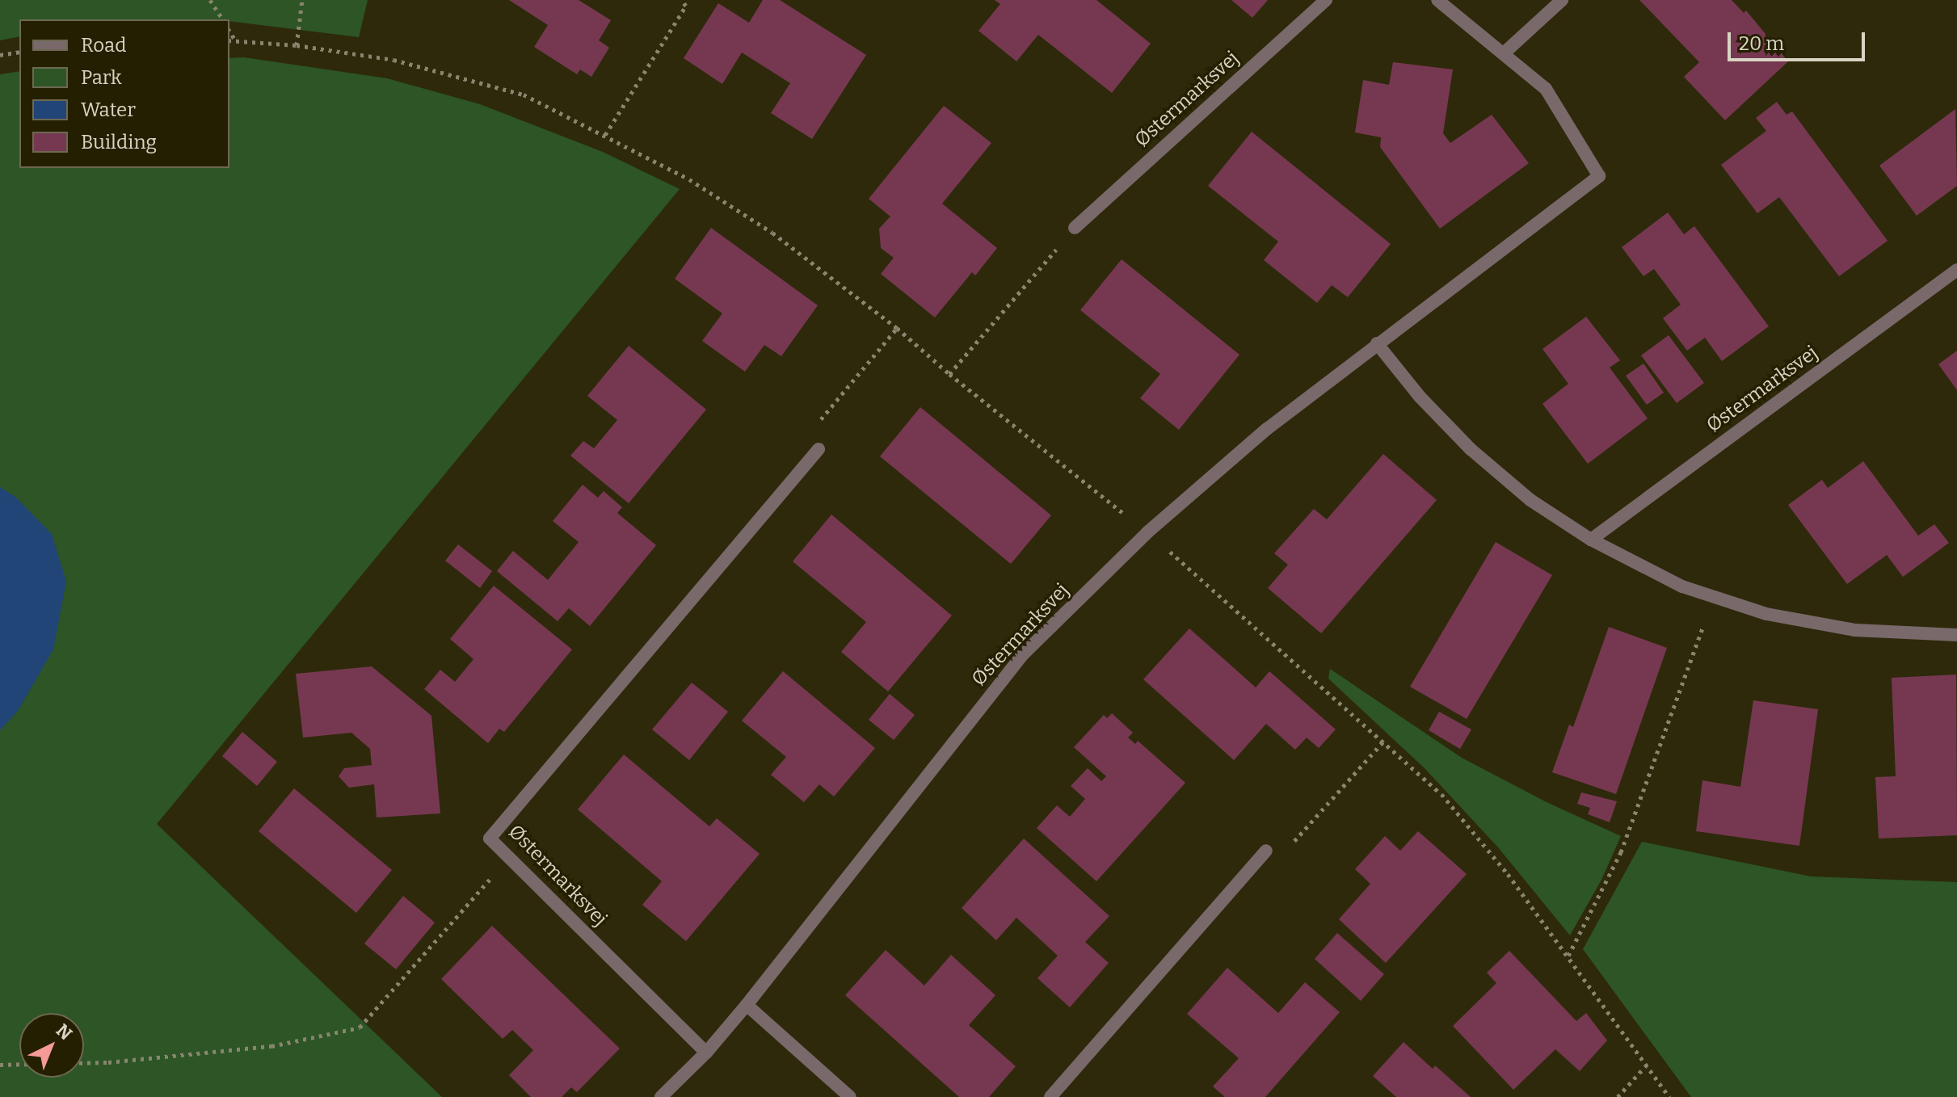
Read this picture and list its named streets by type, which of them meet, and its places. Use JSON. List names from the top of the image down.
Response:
{
  "streets": {
    "street": ["Østermarksvej"]
  },
  "legend": [
    "Road",
    "Park",
    "Water",
    "Building"
  ],
  "scale_bar": "20 m",
  "north": "top right"
}
